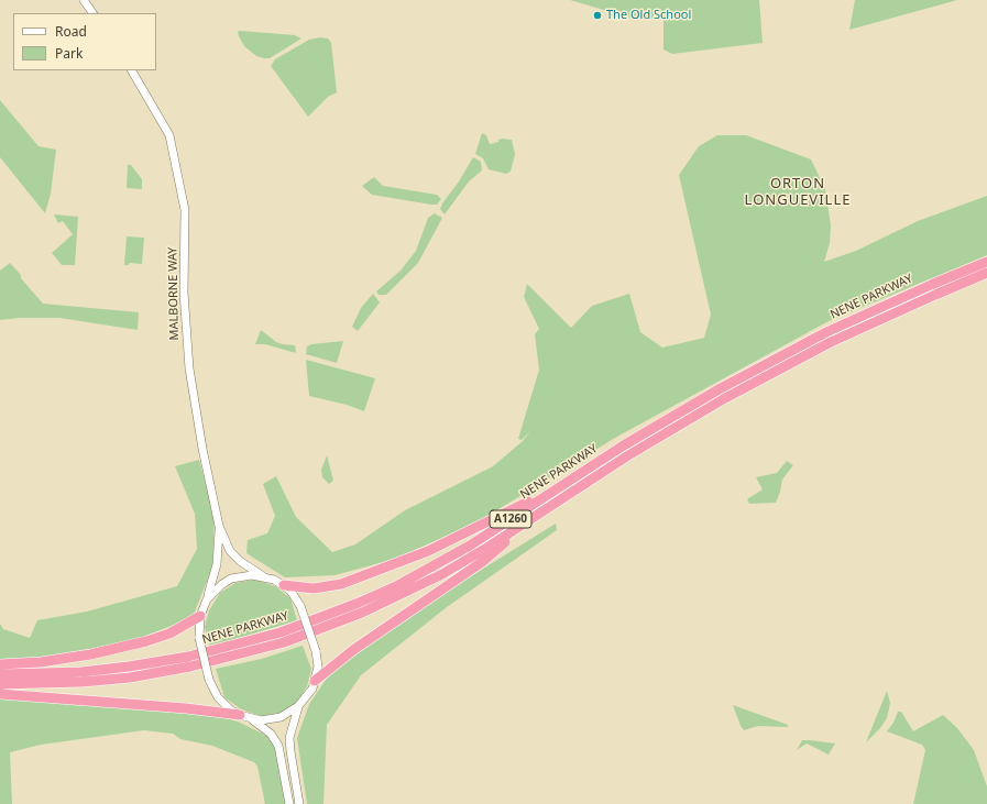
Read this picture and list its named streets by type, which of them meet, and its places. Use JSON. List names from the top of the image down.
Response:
{
  "streets": {
    "highway": ["NENE PARKWAY", "A1260"],
    "street": ["MALBORNE WAY"]
  },
  "districts": ["ORTON LONGUEVILLE"],
  "places": ["The Old School"],
  "legend": ["Road", "Park"]
}
